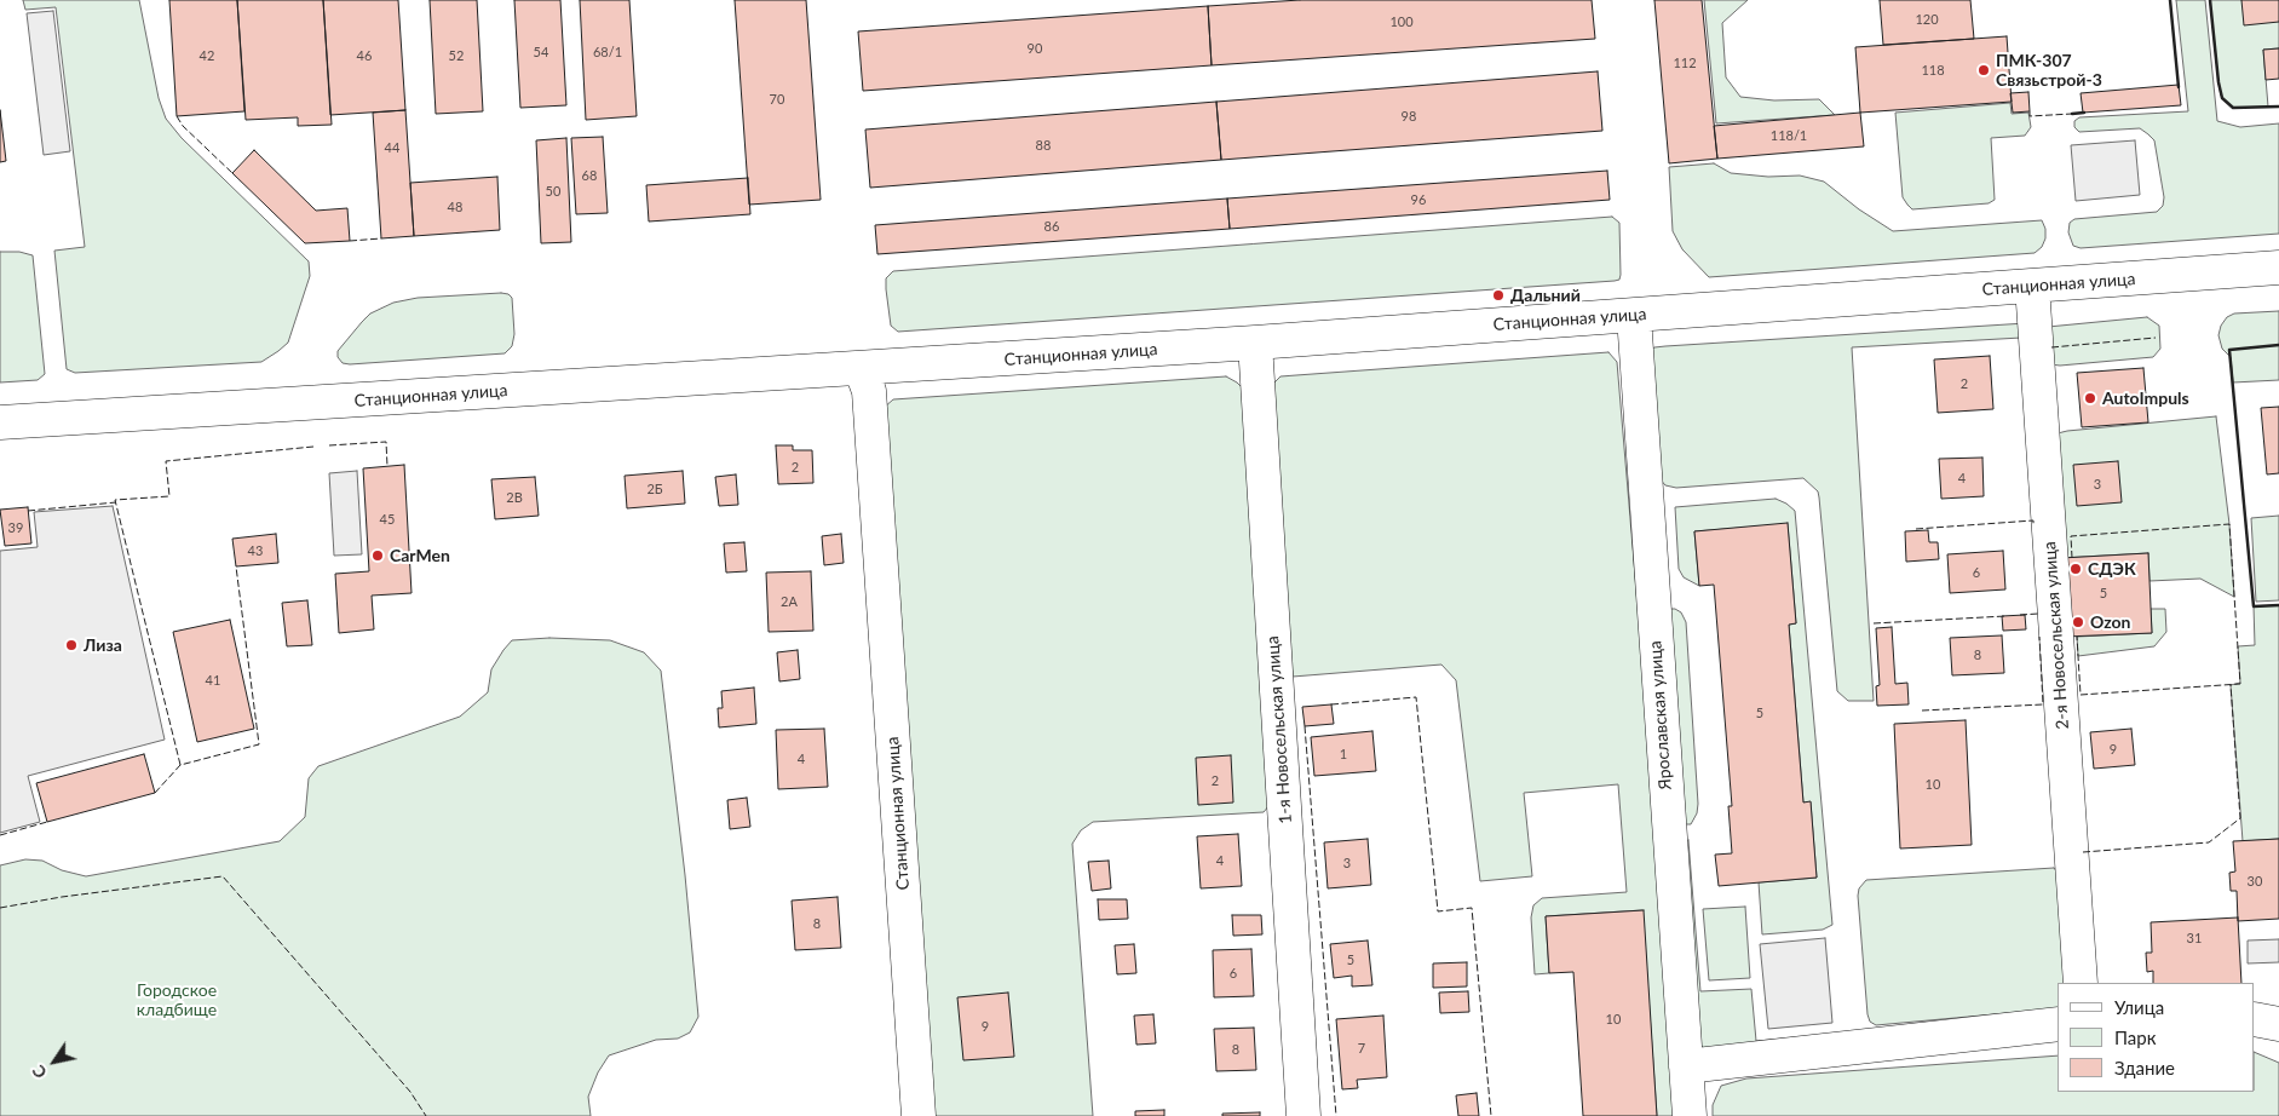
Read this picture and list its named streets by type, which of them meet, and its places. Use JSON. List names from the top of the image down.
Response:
{
  "streets": {
    "street": [
      "Станционная улица",
      "2-я Новосельская улица",
      "Ярославская улица",
      "1-я Новосельская улица"
    ]
  },
  "crossings": [
    ["Станционная улица", "2-я Новосельская улица"],
    ["Станционная улица", "Ярославская улица"],
    ["Станционная улица", "1-я Новосельская улица"]
  ],
  "parks": ["Городское кладбище"],
  "places": [
    "ПМК-307 Связьстрой-3",
    "Дальний",
    "AutoImpuls",
    "CarMen",
    "СДЭК",
    "Ozon",
    "Лиза"
  ],
  "house_numbers": [
    "120",
    "100",
    "90",
    "54",
    "68/1",
    "42",
    "46",
    "52",
    "112",
    "118",
    "70",
    "98",
    "118/1",
    "88",
    "44",
    "68",
    "50",
    "96",
    "48",
    "86",
    "2",
    "2",
    "4",
    "3",
    "2Б",
    "2В",
    "45",
    "39",
    "43",
    "6",
    "5",
    "2А",
    "8",
    "41",
    "5",
    "9",
    "1",
    "4",
    "2",
    "10",
    "4",
    "3",
    "30",
    "8",
    "31",
    "5",
    "6",
    "10",
    "9",
    "7",
    "8"
  ],
  "legend": ["Улица", "Парк", "Здание"],
  "north": "bottom left"
}
